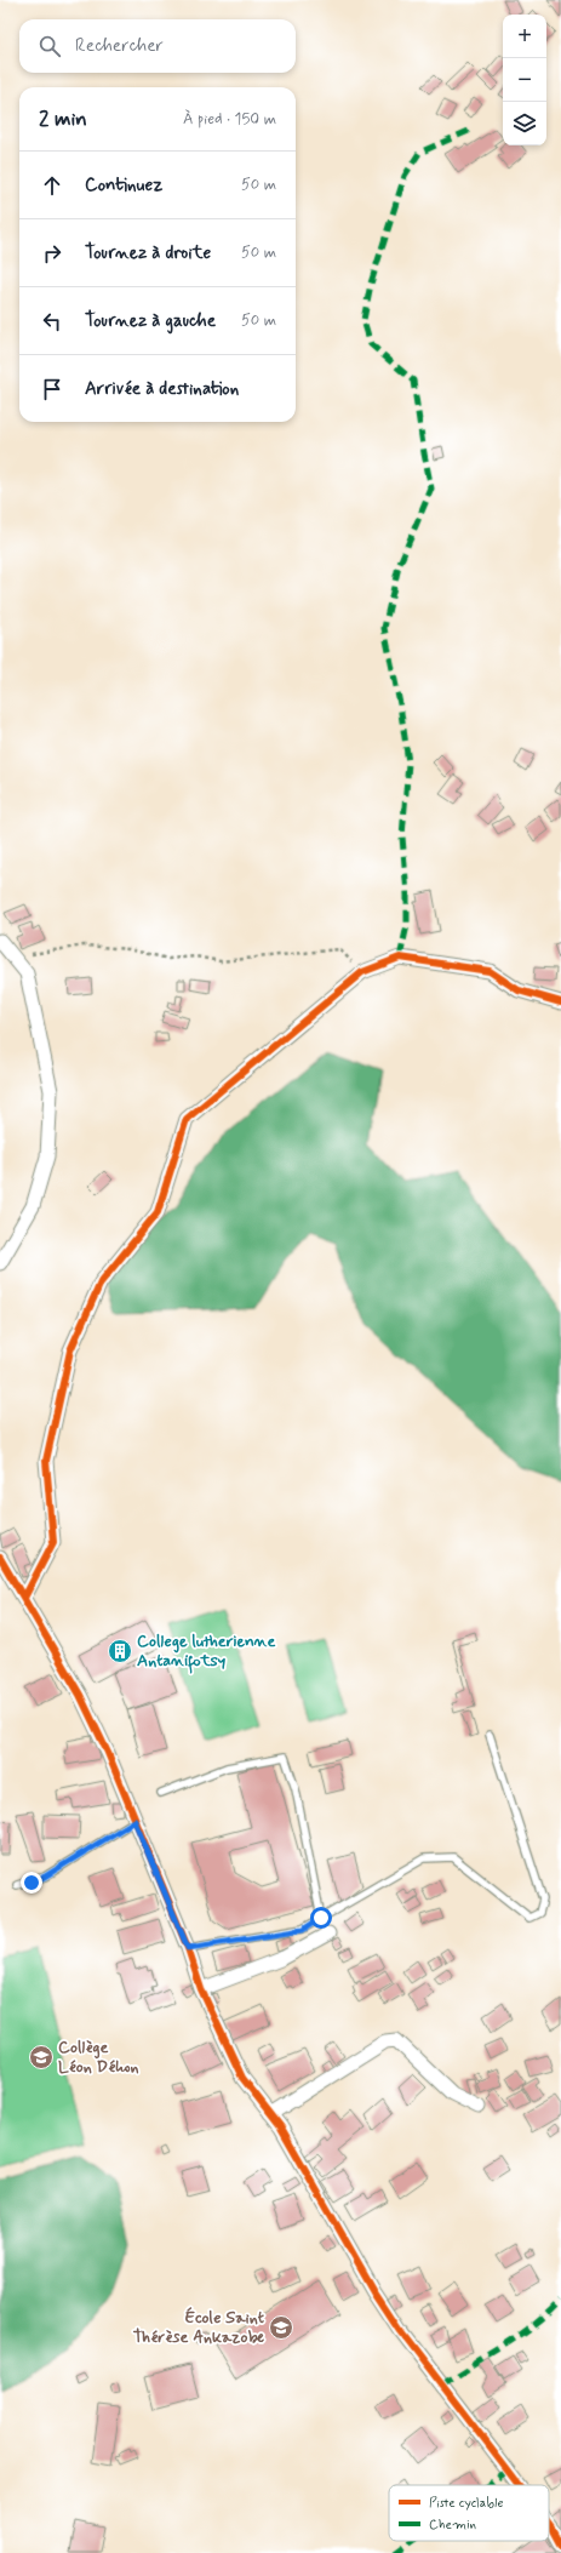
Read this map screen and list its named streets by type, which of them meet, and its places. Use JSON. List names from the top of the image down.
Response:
{
  "places": {
    "building": ["College lutherienne Antanifotsy"],
    "school or university": ["Collège Léon Déhon", "École Saint Thérèse Ankazobe"]
  },
  "legend": ["Piste cyclable", "Chemin"],
  "page": {
    "map_buttons": ["+", "−"],
    "search": "Rechercher",
    "heading": ["2 min", "À pied · 150 m"],
    "list": [
      ["Continuez", "50 m"],
      ["Tournez à droite", "50 m"],
      ["Tournez à gauche", "50 m"],
      "Arrivée à destination"
    ]
  }
}
